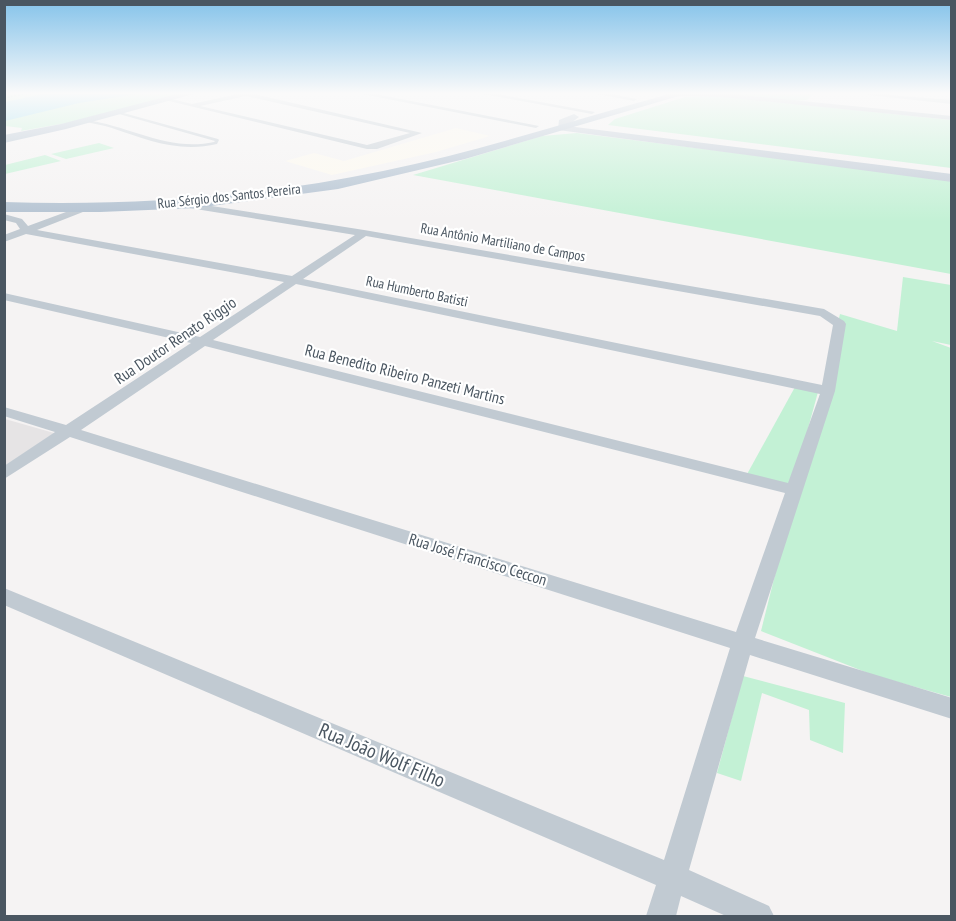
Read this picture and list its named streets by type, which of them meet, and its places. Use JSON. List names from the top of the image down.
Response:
{
  "streets": {
    "main road": ["Rua Sérgio dos Santos Pereira"],
    "street": [
      "Rua Antônio Martiliano de Campos",
      "Rua Humberto Batisti",
      "Rua Doutor Renato Riggio",
      "Rua Benedito Ribeiro Panzeti Martins",
      "Rua José Francisco Ceccon",
      "Rua João Wolf Filho"
    ]
  },
  "crossings": [
    ["Rua Sérgio dos Santos Pereira", "Rua Antônio Martiliano de Campos"],
    ["Rua Antônio Martiliano de Campos", "Rua Humberto Batisti"],
    ["Rua Antônio Martiliano de Campos", "Rua Doutor Renato Riggio"],
    ["Rua Humberto Batisti", "Rua Doutor Renato Riggio"],
    ["Rua Doutor Renato Riggio", "Rua Benedito Ribeiro Panzeti Martins"],
    ["Rua Doutor Renato Riggio", "Rua José Francisco Ceccon"]
  ]
}
